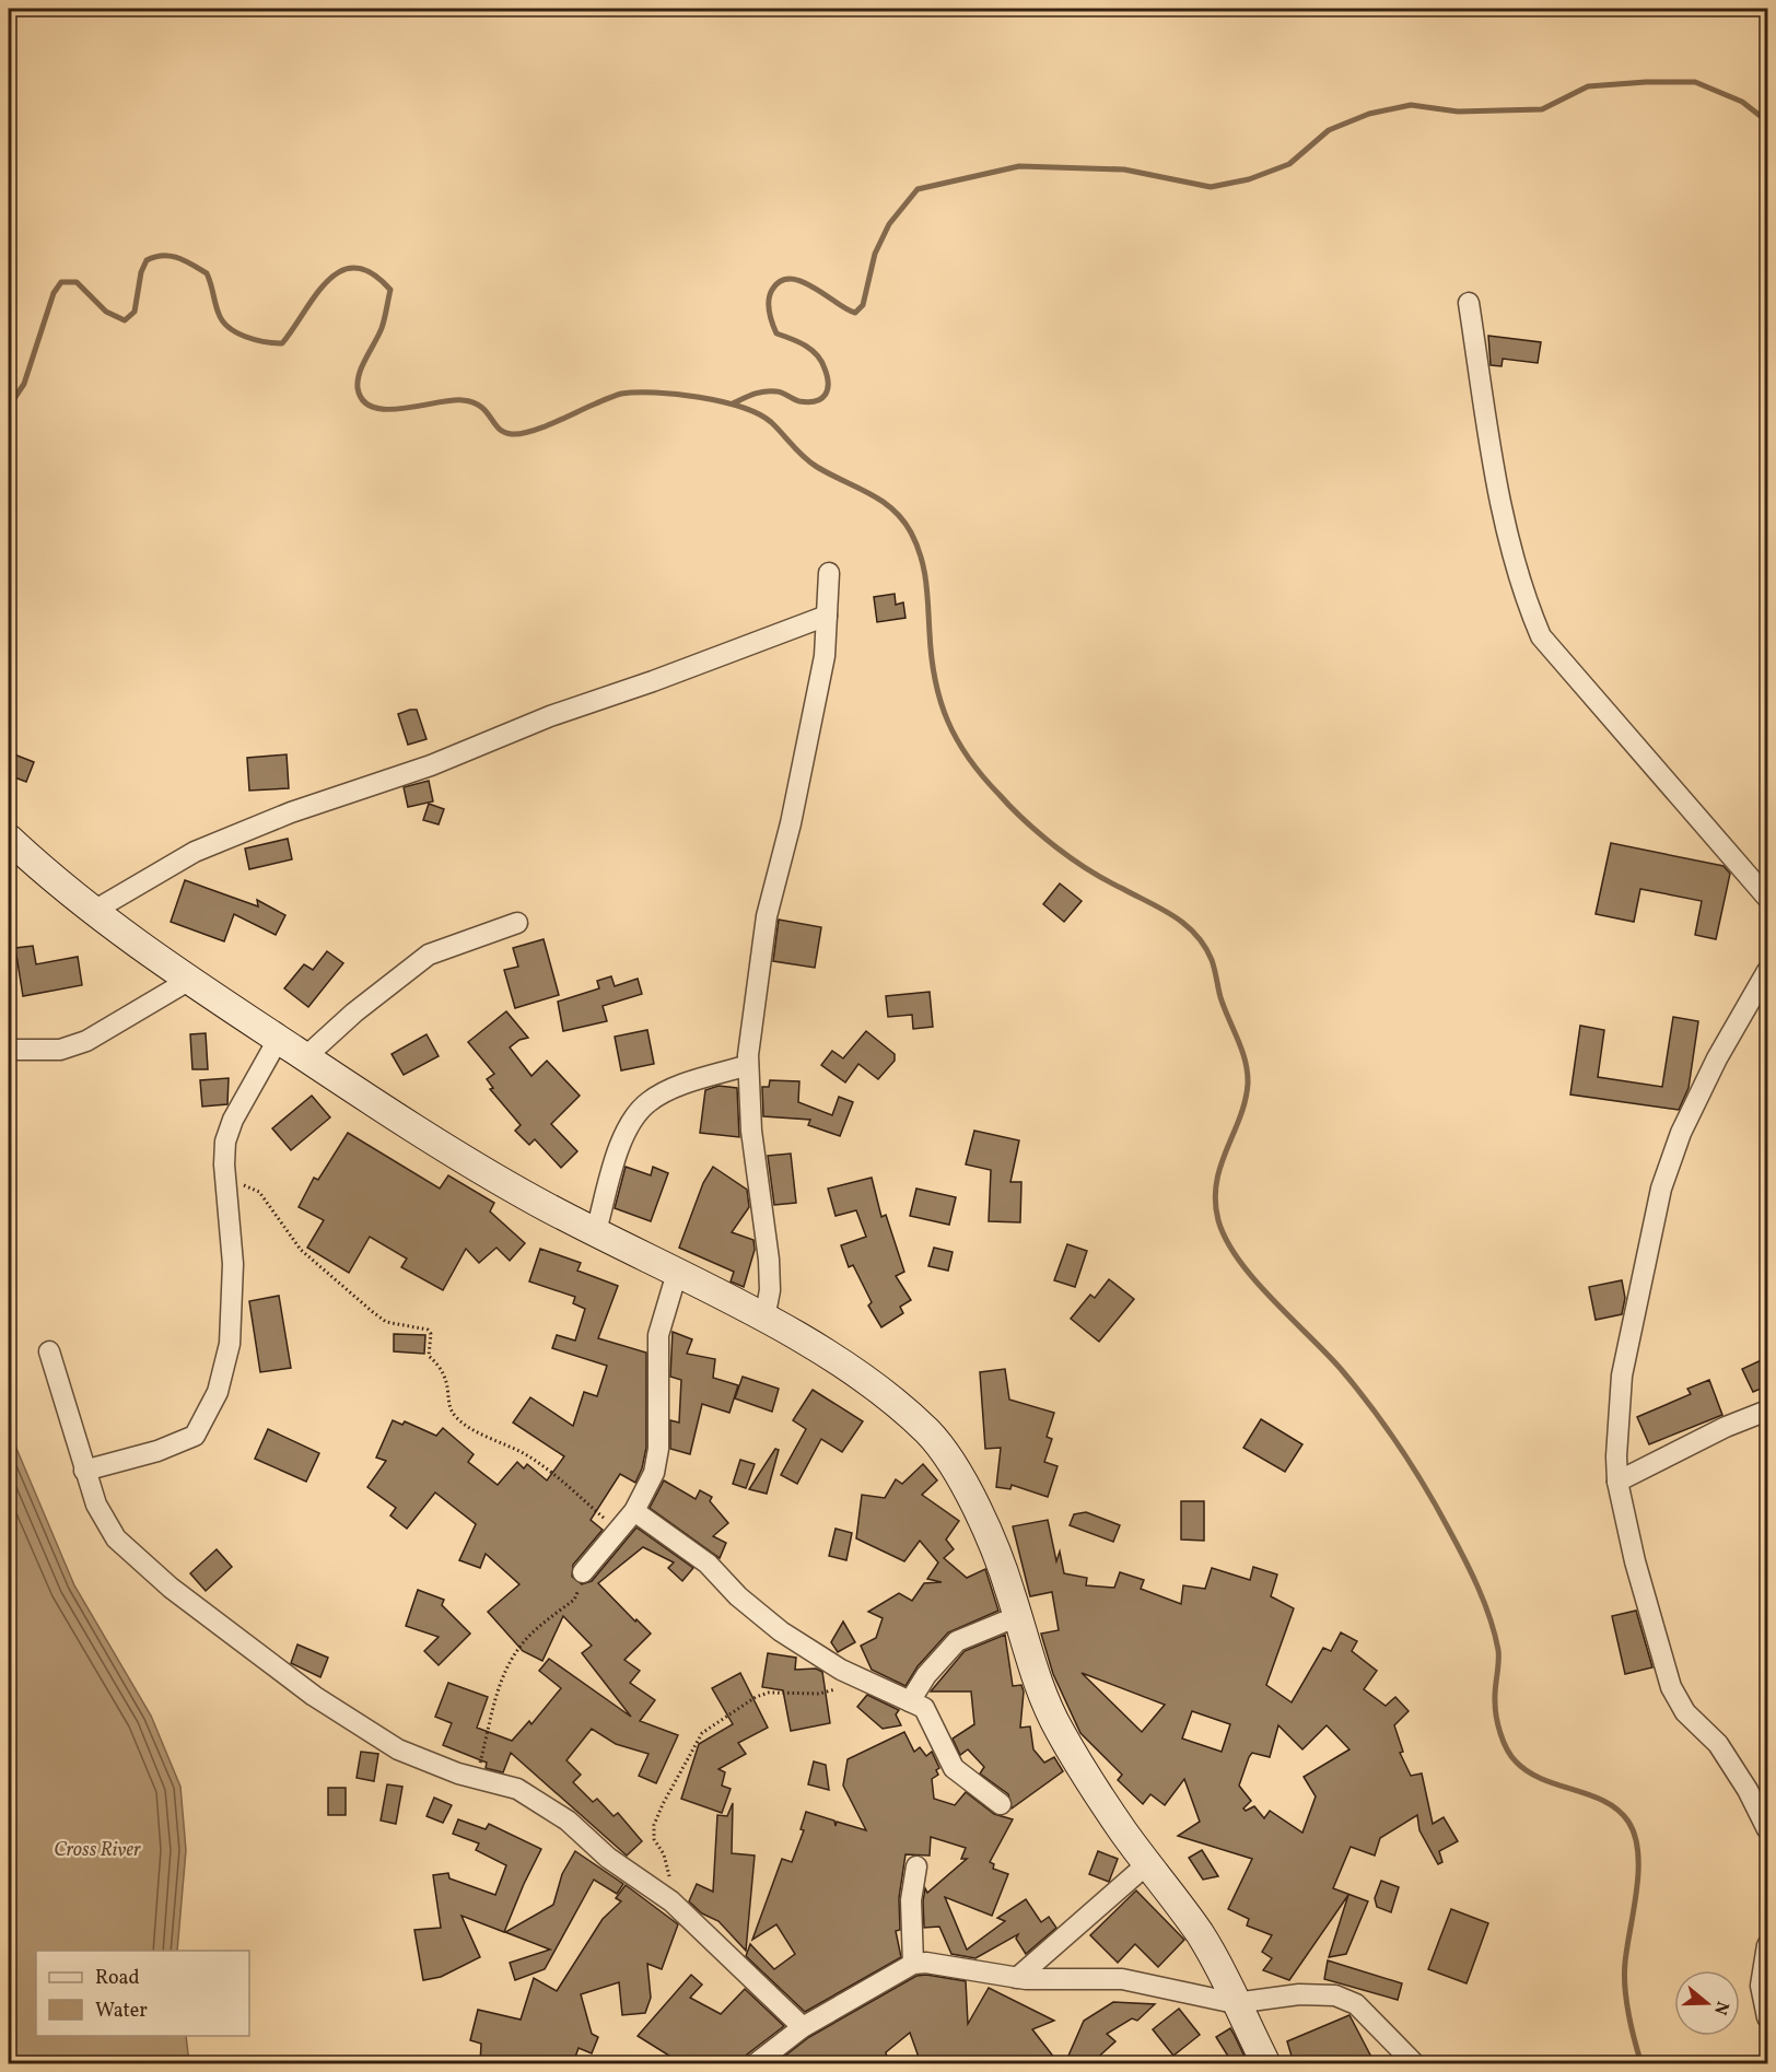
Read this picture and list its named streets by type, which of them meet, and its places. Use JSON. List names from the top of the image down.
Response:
{
  "water": ["Cross River"],
  "legend": ["Road", "Water"],
  "north": "right"
}
